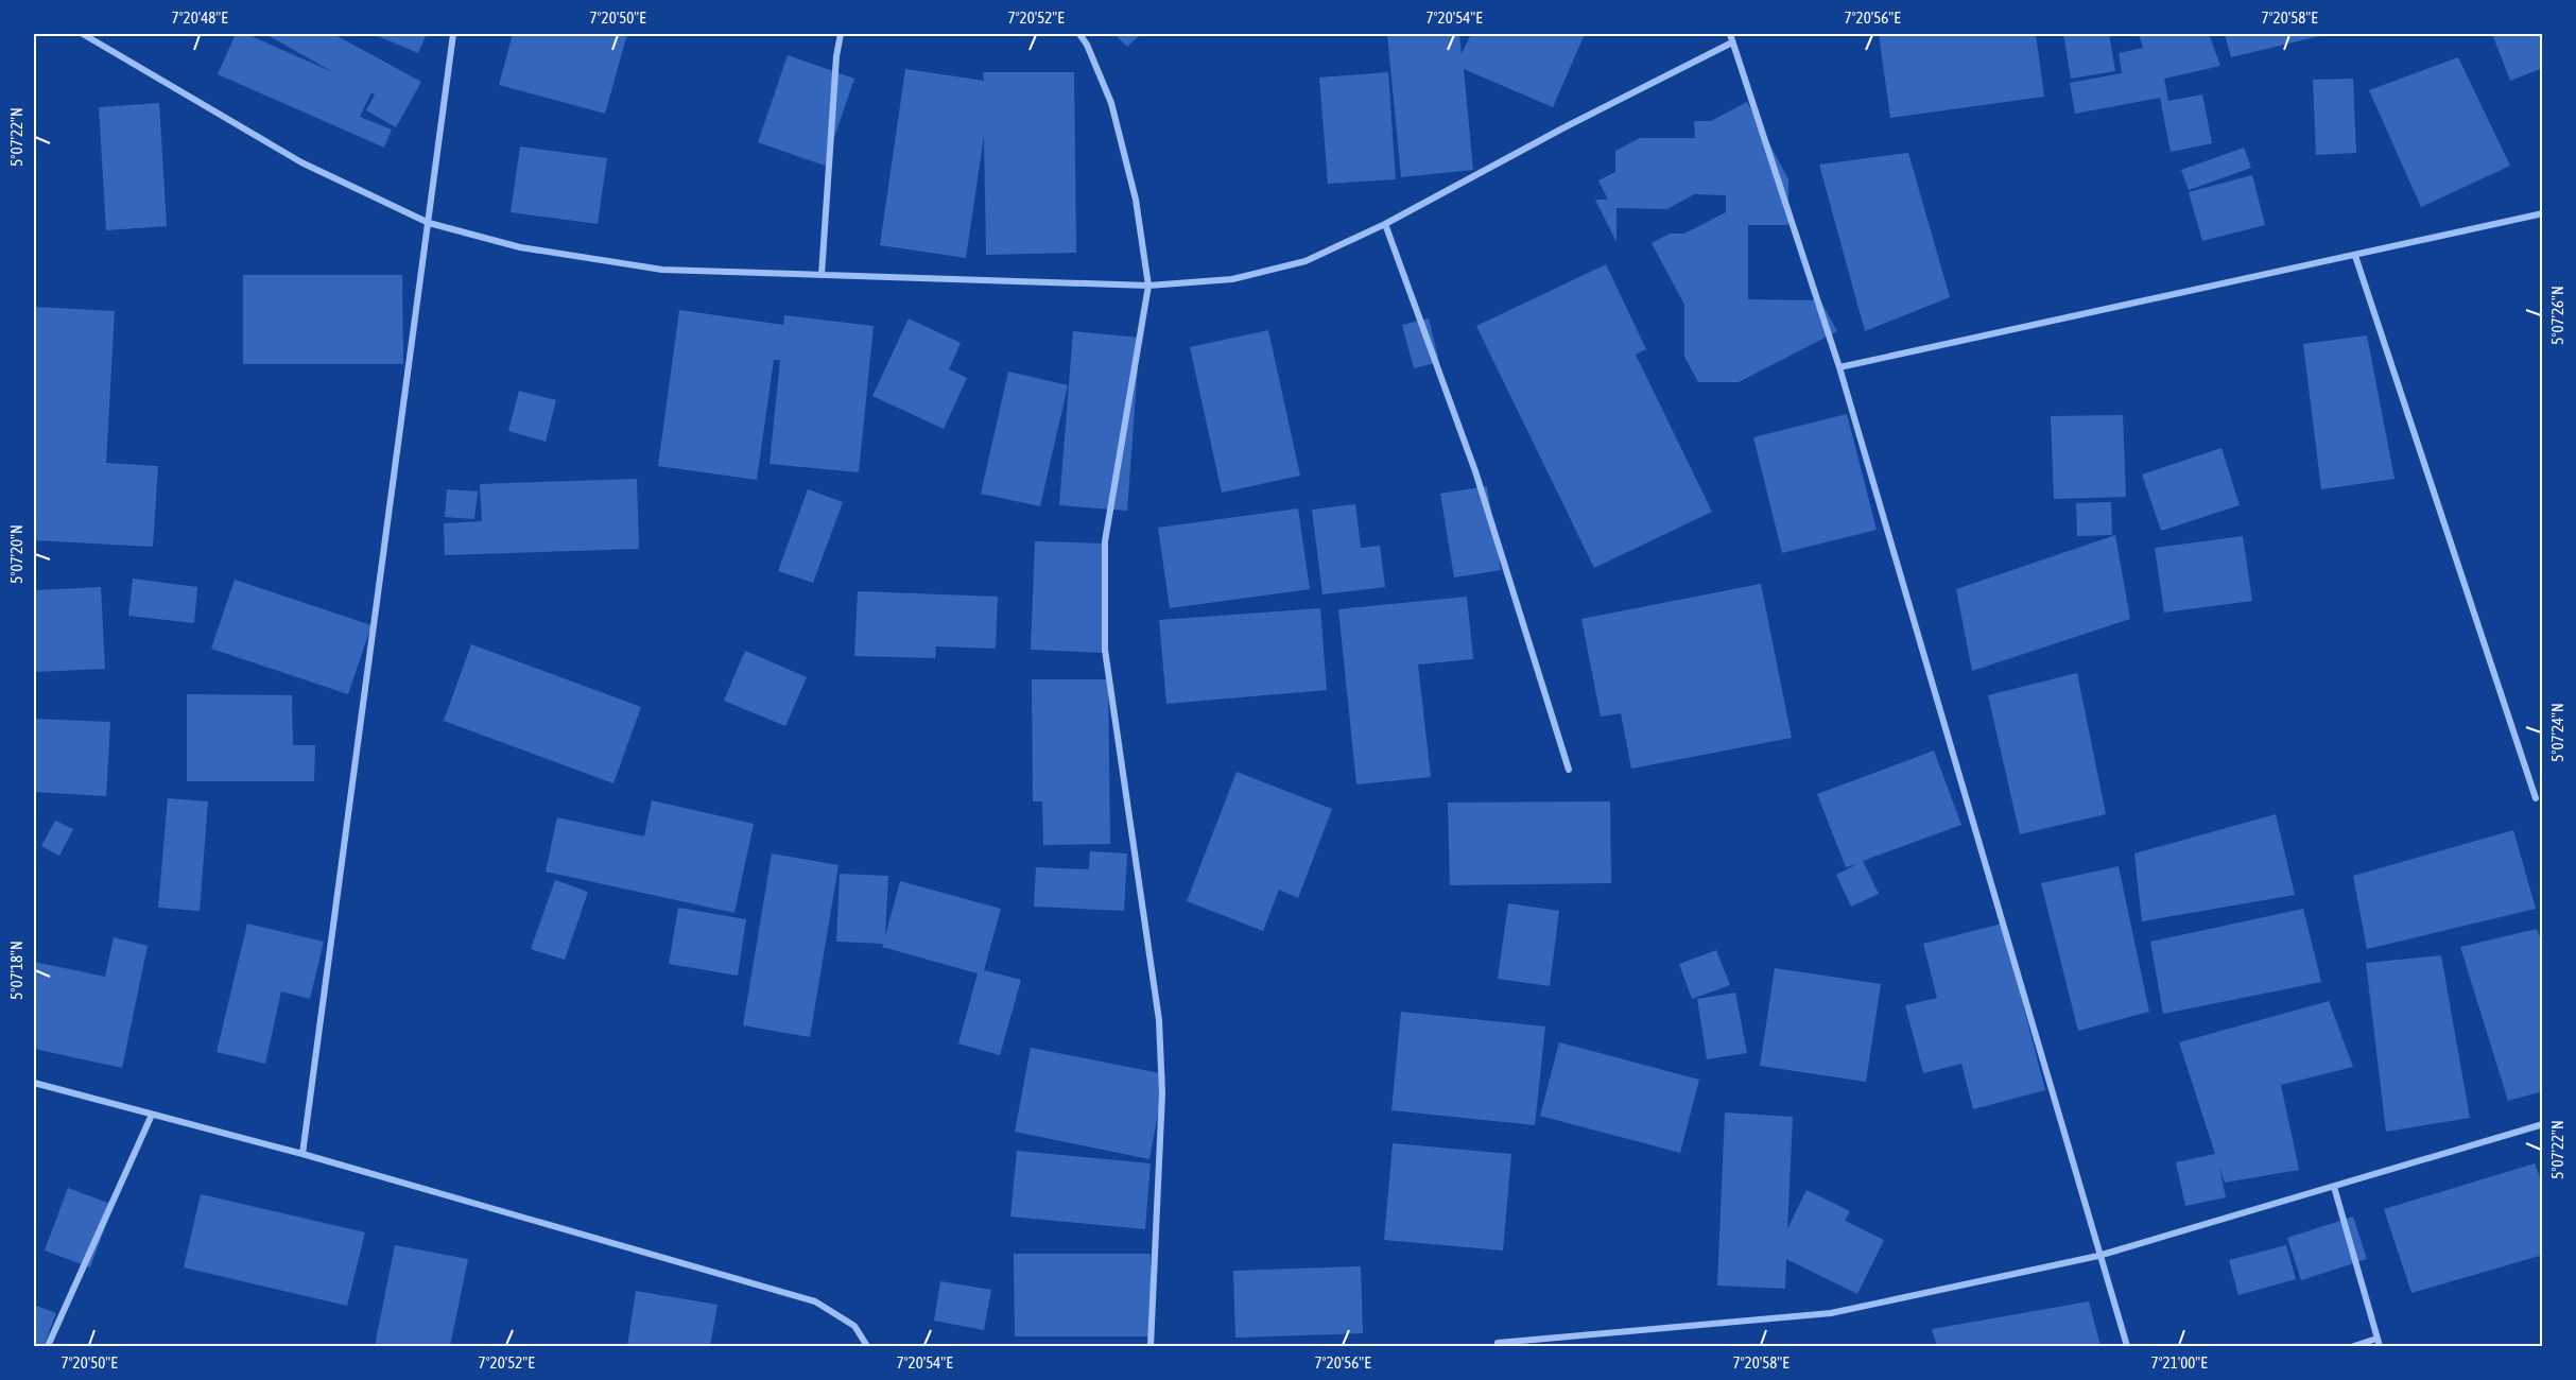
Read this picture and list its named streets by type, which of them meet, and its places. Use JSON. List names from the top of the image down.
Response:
{
  "coordinates": [
    "7°20'48\"E",
    "7°20'50\"E",
    "7°20'52\"E",
    "7°20'54\"E",
    "7°20'56\"E",
    "7°20'58\"E",
    "5°07'22\"N",
    "5°07'26\"N",
    "5°07'20\"N",
    "5°07'24\"N",
    "5°07'18\"N",
    "7°21'00\"E"
  ]
}
